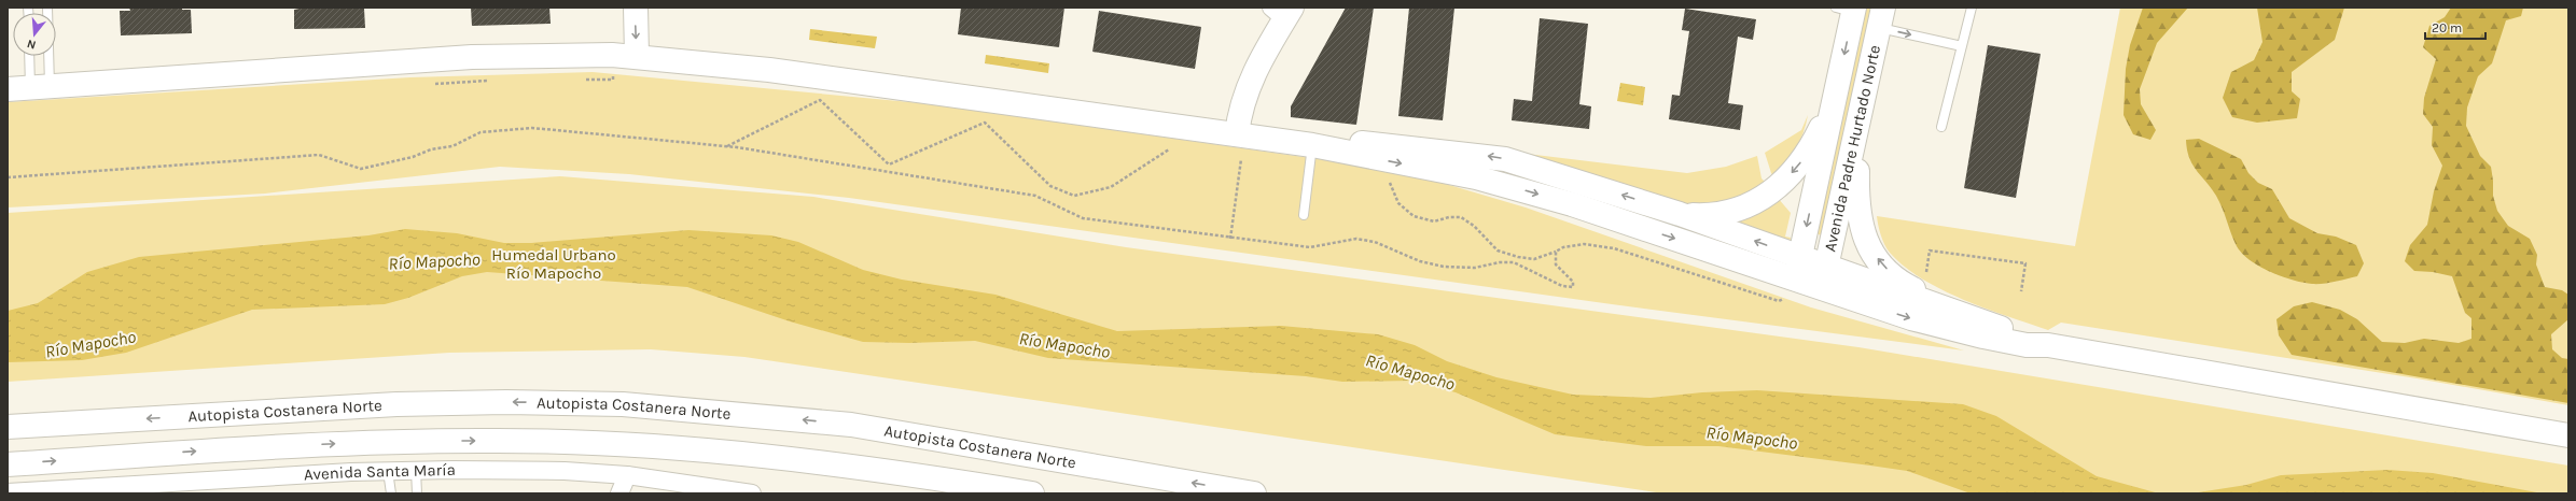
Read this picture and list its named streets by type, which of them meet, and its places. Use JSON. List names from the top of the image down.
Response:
{
  "streets": {
    "main road": ["Avenida Padre Hurtado Norte", "Autopista Costanera Norte"],
    "street": ["Avenida Santa María"]
  },
  "water": ["Río Mapocho"],
  "parks": ["Humedal Urbano Río Mapocho"],
  "scale_bar": "20 m",
  "north": "bottom"
}
